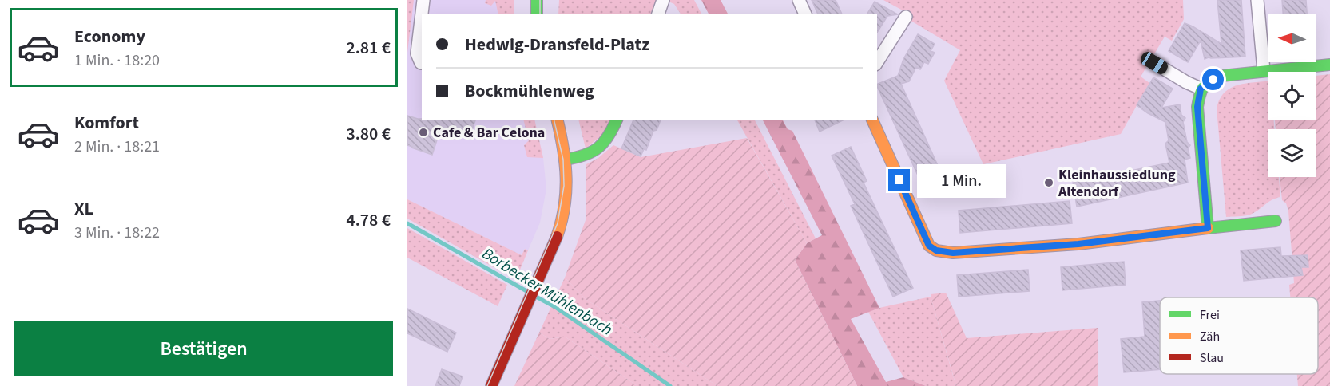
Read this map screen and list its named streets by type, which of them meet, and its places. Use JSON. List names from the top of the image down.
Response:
{
  "water": ["Borbecker Mühlenbach"],
  "places": ["Cafe & Bar Celona", "Kleinhaussiedlung Altendorf"],
  "legend": ["Frei", "Zäh", "Stau"],
  "north": "left",
  "page": {
    "list": [
      {
        "name": "Economy",
        "note": "1 Min. · 18:20",
        "value": "2.81 €"
      },
      {
        "name": "Komfort",
        "note": "2 Min. · 18:21",
        "value": "3.80 €"
      },
      {
        "name": "XL",
        "note": "3 Min. · 18:22",
        "value": "4.78 €"
      }
    ],
    "banner": ["Hedwig-Dransfeld-Platz", "Bockmühlenweg"],
    "bubble": "1 Min.",
    "buttons": "Bestätigen"
  }
}
